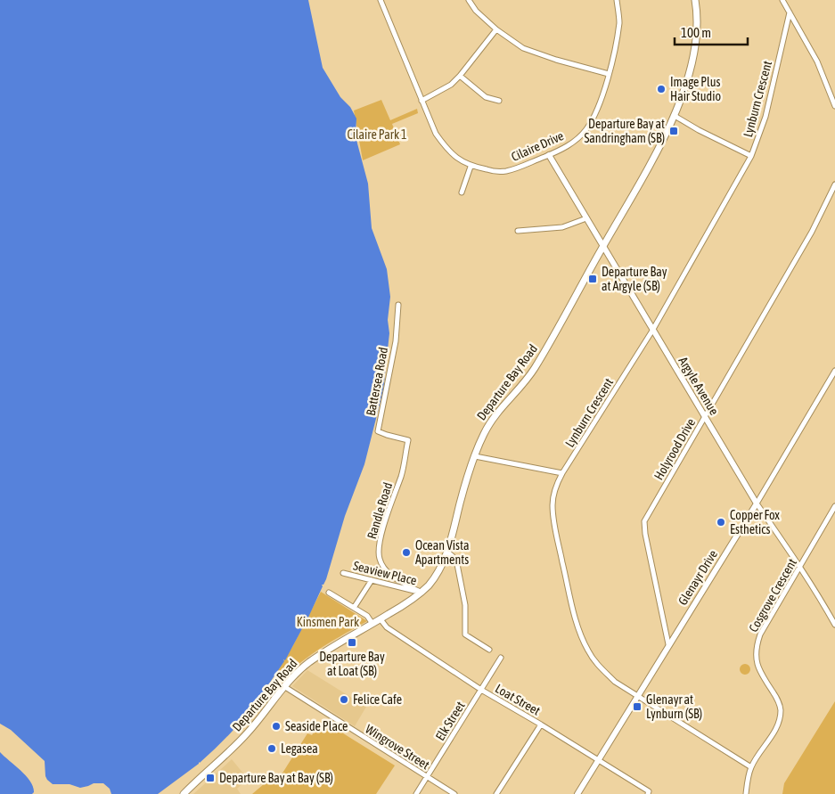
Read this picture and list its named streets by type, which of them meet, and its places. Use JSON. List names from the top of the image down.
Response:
{
  "streets": {
    "main road": ["Departure Bay Road"],
    "street": [
      "Lynburn Crescent",
      "Cilaire Drive",
      "Battersea Road",
      "Argyle Avenue",
      "Holyrood Drive",
      "Randle Road",
      "Seaview Place",
      "Glenayr Drive",
      "Cosgrove Crescent",
      "Loat Street",
      "Elk Street",
      "Wingrove Street"
    ]
  },
  "crossings": [
    ["Lynburn Crescent", "Argyle Avenue"],
    ["Lynburn Crescent", "Glenayr Drive"],
    ["Lynburn Crescent", "Cosgrove Crescent"],
    ["Cilaire Drive", "Argyle Avenue"],
    ["Battersea Road", "Randle Road"],
    ["Departure Bay Road", "Argyle Avenue"],
    ["Departure Bay Road", "Randle Road"],
    ["Departure Bay Road", "Seaview Place"],
    ["Departure Bay Road", "Loat Street"],
    ["Departure Bay Road", "Wingrove Street"],
    ["Argyle Avenue", "Holyrood Drive"],
    ["Argyle Avenue", "Glenayr Drive"],
    ["Argyle Avenue", "Cosgrove Crescent"],
    ["Holyrood Drive", "Glenayr Drive"],
    ["Randle Road", "Seaview Place"],
    ["Glenayr Drive", "Loat Street"],
    ["Loat Street", "Elk Street"],
    ["Elk Street", "Wingrove Street"]
  ],
  "parks": ["Cilaire Park 1", "Kinsmen Park"],
  "places": {
    "other": [
      "Image Plus Hair Studio",
      "Copper Fox Esthetics",
      "Ocean Vista Apartments",
      "Felice Cafe",
      "Seaside Place",
      "Legasea"
    ],
    "transit": [
      "Departure Bay at Sandringham (SB)",
      "Departure Bay at Argyle (SB)",
      "Departure Bay at Loat (SB)",
      "Glenayr at Lynburn (SB)",
      "Departure Bay at Bay (SB)"
    ]
  },
  "scale_bar": "100 m"
}
